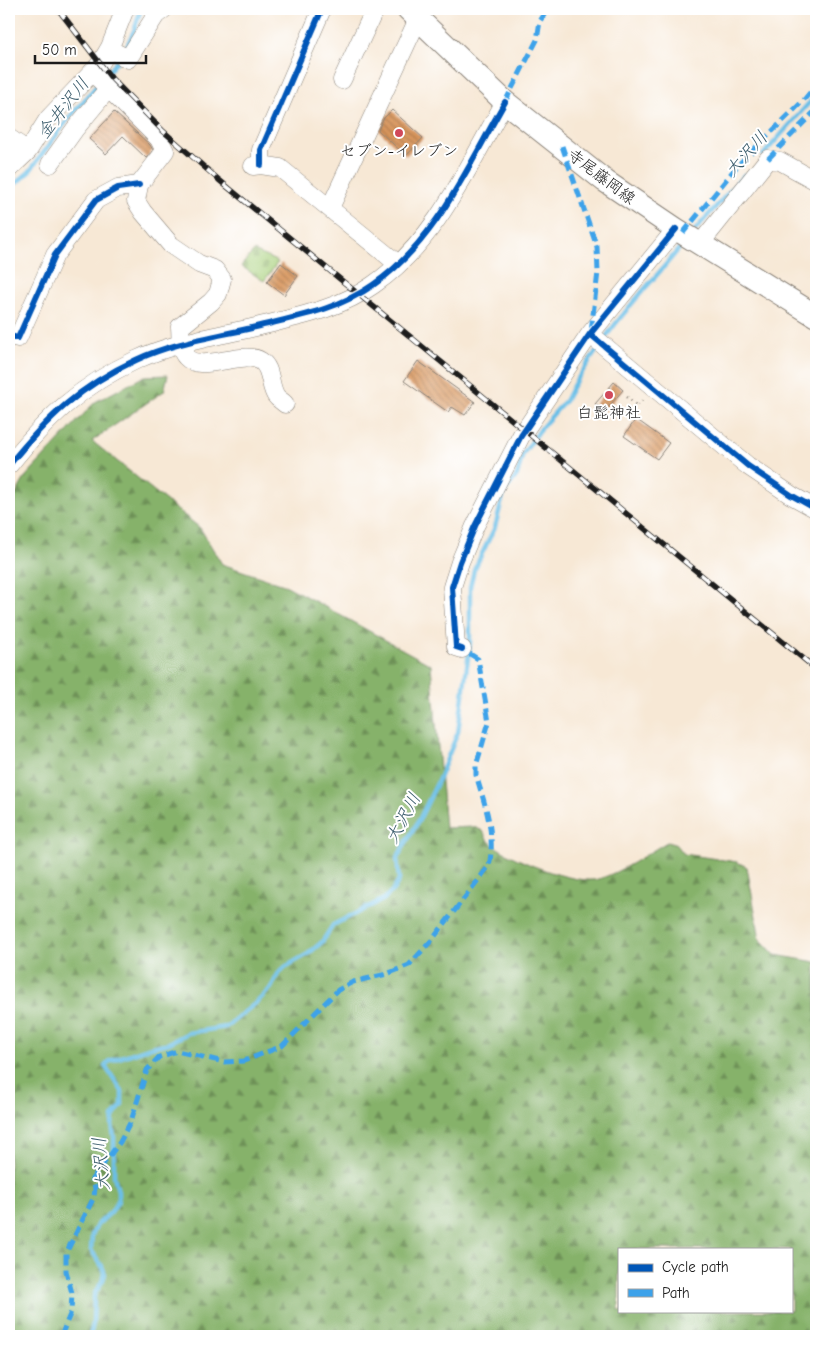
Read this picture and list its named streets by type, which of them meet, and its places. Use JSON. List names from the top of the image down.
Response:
{
  "streets": {
    "main road": ["寺尾藤岡線"]
  },
  "water": ["金井沢川", "大沢川"],
  "places": ["セブン-イレブン", "白髭神社"],
  "legend": ["Cycle path", "Path"],
  "scale_bar": "50 m"
}
